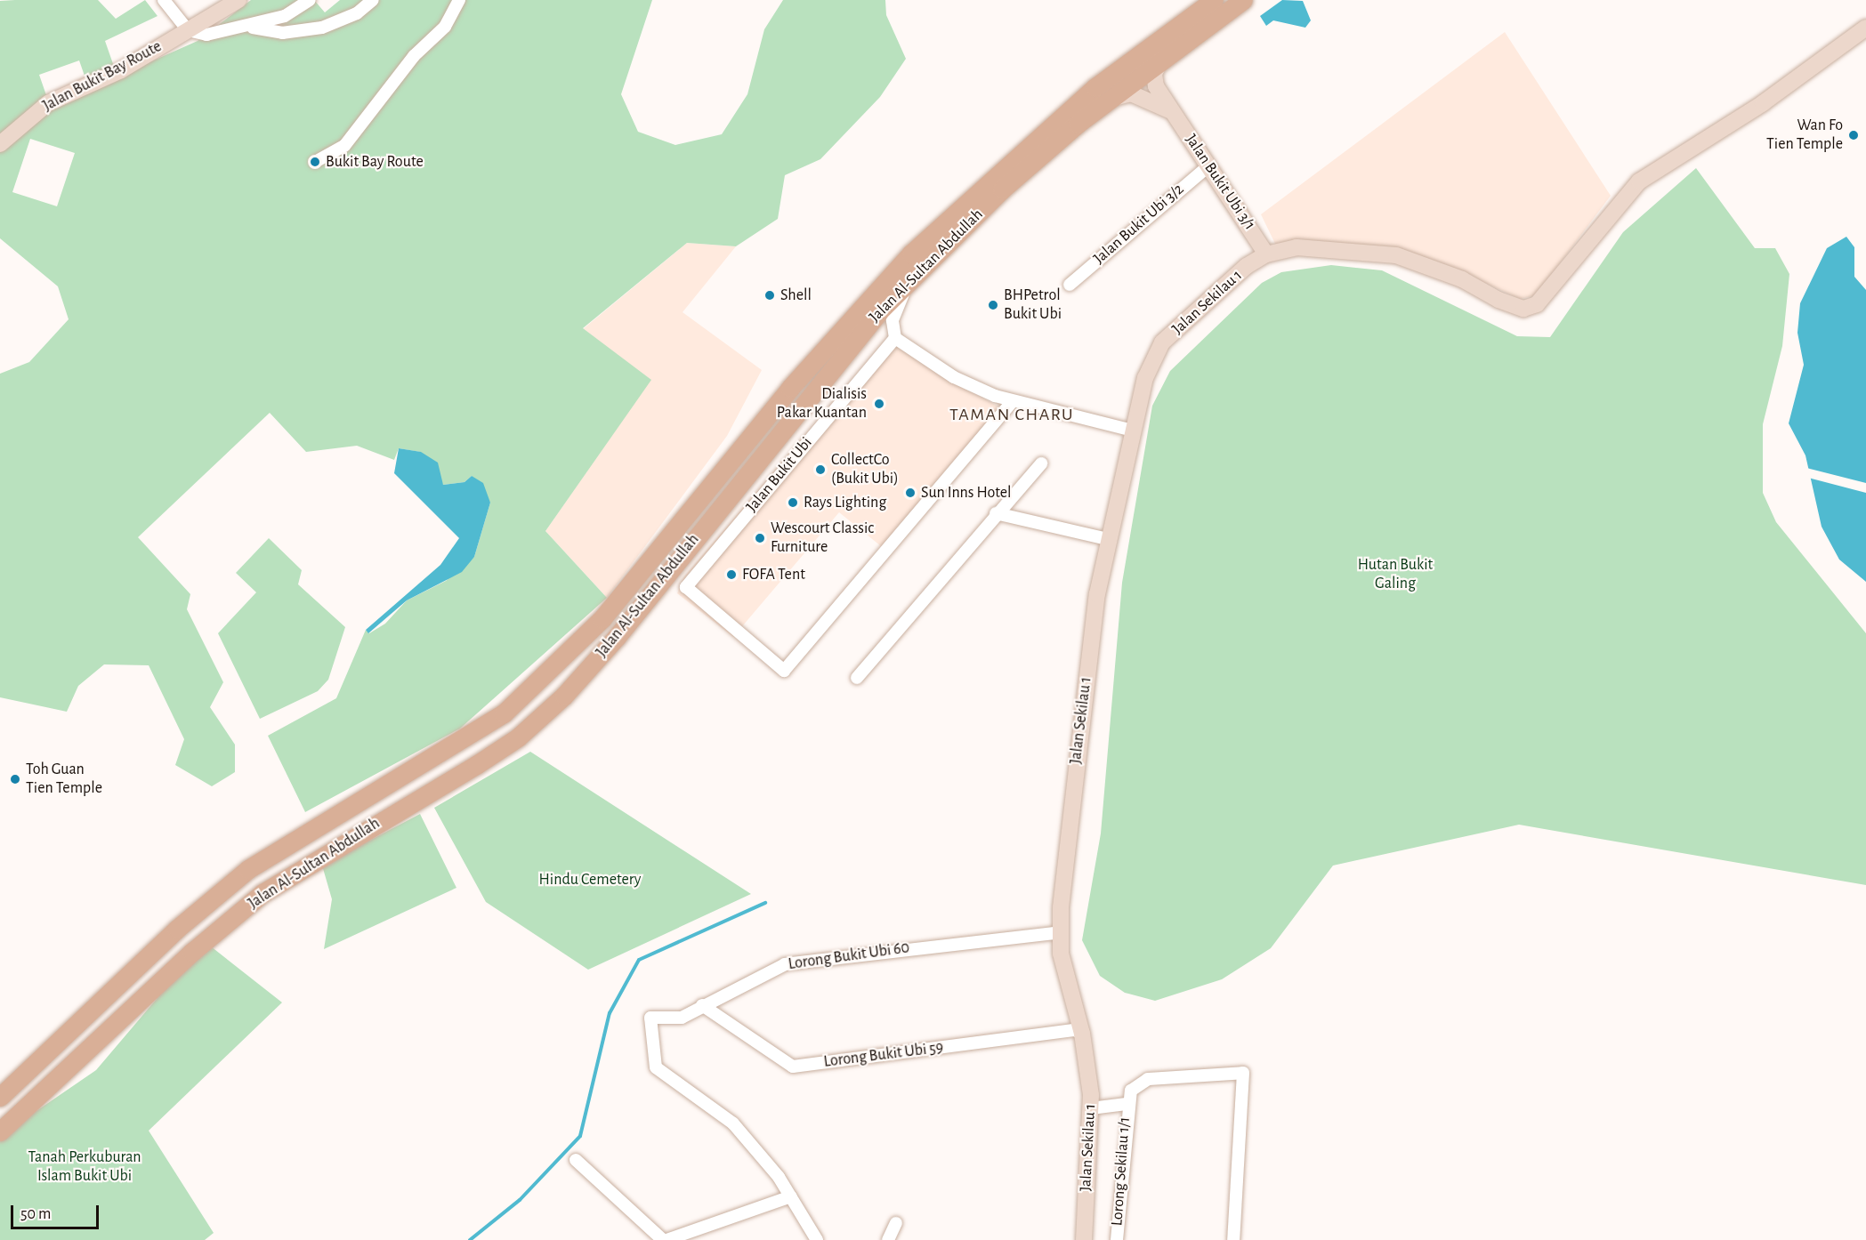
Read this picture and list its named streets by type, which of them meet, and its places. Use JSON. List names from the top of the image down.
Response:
{
  "streets": {
    "main road": ["Jalan Al-Sultan Abdullah"],
    "street": [
      "Jalan Bukit Bay Route",
      "Jalan Bukit Ubi 3/1",
      "Jalan Bukit Ubi 3/2",
      "Jalan Sekilau 1",
      "Jalan Bukit Ubi",
      "Lorong Bukit Ubi 60",
      "Lorong Bukit Ubi 59",
      "Lorong Sekilau 1/1"
    ]
  },
  "crossings": [
    ["Jalan Bukit Ubi 3/1", "Jalan Bukit Ubi 3/2"],
    ["Jalan Bukit Ubi 3/1", "Jalan Al-Sultan Abdullah"],
    ["Jalan Bukit Ubi 3/1", "Jalan Sekilau 1"],
    ["Jalan Sekilau 1", "Lorong Bukit Ubi 60"],
    ["Jalan Sekilau 1", "Lorong Bukit Ubi 59"],
    ["Lorong Bukit Ubi 60", "Lorong Bukit Ubi 59"]
  ],
  "districts": ["TAMAN CHARU"],
  "parks": ["Hutan Bukit Galing", "Hindu Cemetery", "Tanah Perkuburan Islam Bukit Ubi"],
  "places": [
    "Wan Fo Tien Temple",
    "Bukit Bay Route",
    "Shell",
    "BHPetrol Bukit Ubi",
    "Dialisis Pakar Kuantan",
    "CollectCo (Bukit Ubi)",
    "Sun Inns Hotel",
    "Rays Lighting",
    "Wescourt Classic Furniture",
    "FOFA Tent",
    "Toh Guan Tien Temple"
  ],
  "scale_bar": "50 m"
}
